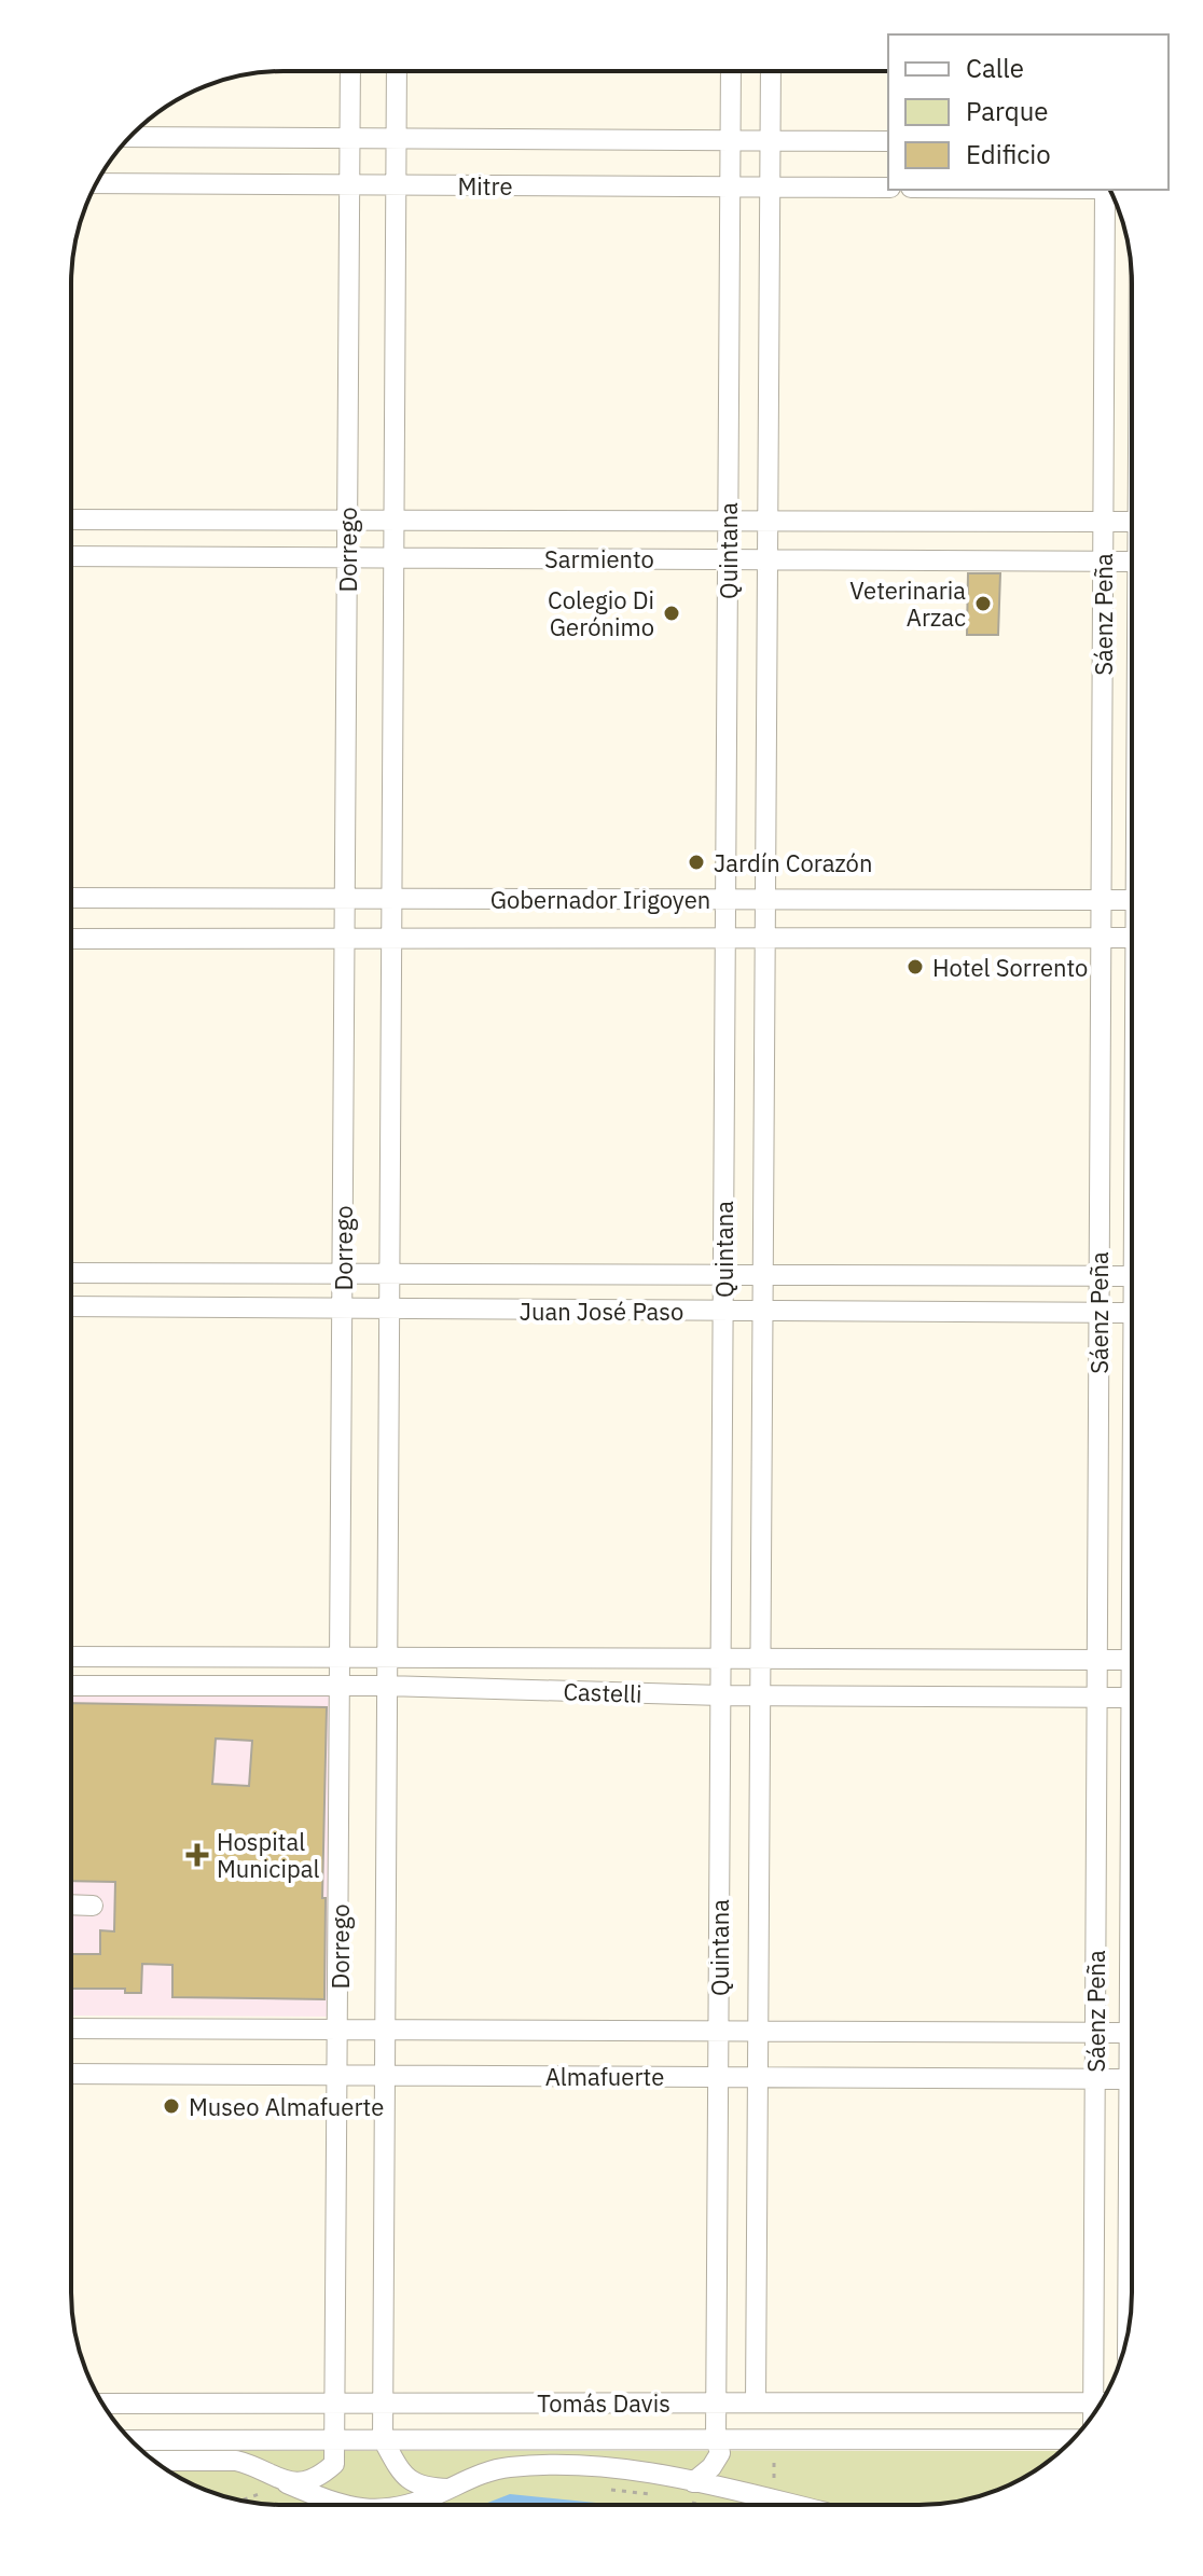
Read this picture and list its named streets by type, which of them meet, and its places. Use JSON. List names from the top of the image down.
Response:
{
  "streets": {
    "street": [
      "Mitre",
      "Dorrego",
      "Quintana",
      "Sarmiento",
      "Sáenz Peña",
      "Gobernador Irigoyen",
      "Juan José Paso",
      "Castelli",
      "Almafuerte",
      "Tomás Davis"
    ]
  },
  "crossings": [
    ["Mitre", "Dorrego"],
    ["Mitre", "Quintana"],
    ["Dorrego", "Sarmiento"],
    ["Dorrego", "Gobernador Irigoyen"],
    ["Dorrego", "Juan José Paso"],
    ["Dorrego", "Castelli"],
    ["Dorrego", "Almafuerte"],
    ["Dorrego", "Tomás Davis"],
    ["Quintana", "Sarmiento"],
    ["Quintana", "Gobernador Irigoyen"],
    ["Quintana", "Juan José Paso"],
    ["Quintana", "Castelli"],
    ["Quintana", "Almafuerte"],
    ["Quintana", "Tomás Davis"],
    ["Sarmiento", "Sáenz Peña"],
    ["Sáenz Peña", "Gobernador Irigoyen"],
    ["Sáenz Peña", "Juan José Paso"],
    ["Sáenz Peña", "Castelli"],
    ["Sáenz Peña", "Almafuerte"],
    ["Sáenz Peña", "Tomás Davis"]
  ],
  "places": {
    "other": [
      "Veterinaria Arzac",
      "Colegio Di Gerónimo",
      "Jardín Corazón",
      "Hotel Sorrento",
      "Museo Almafuerte"
    ],
    "health": ["Hospital Municipal"]
  },
  "legend": ["Calle", "Parque", "Edificio"]
}
